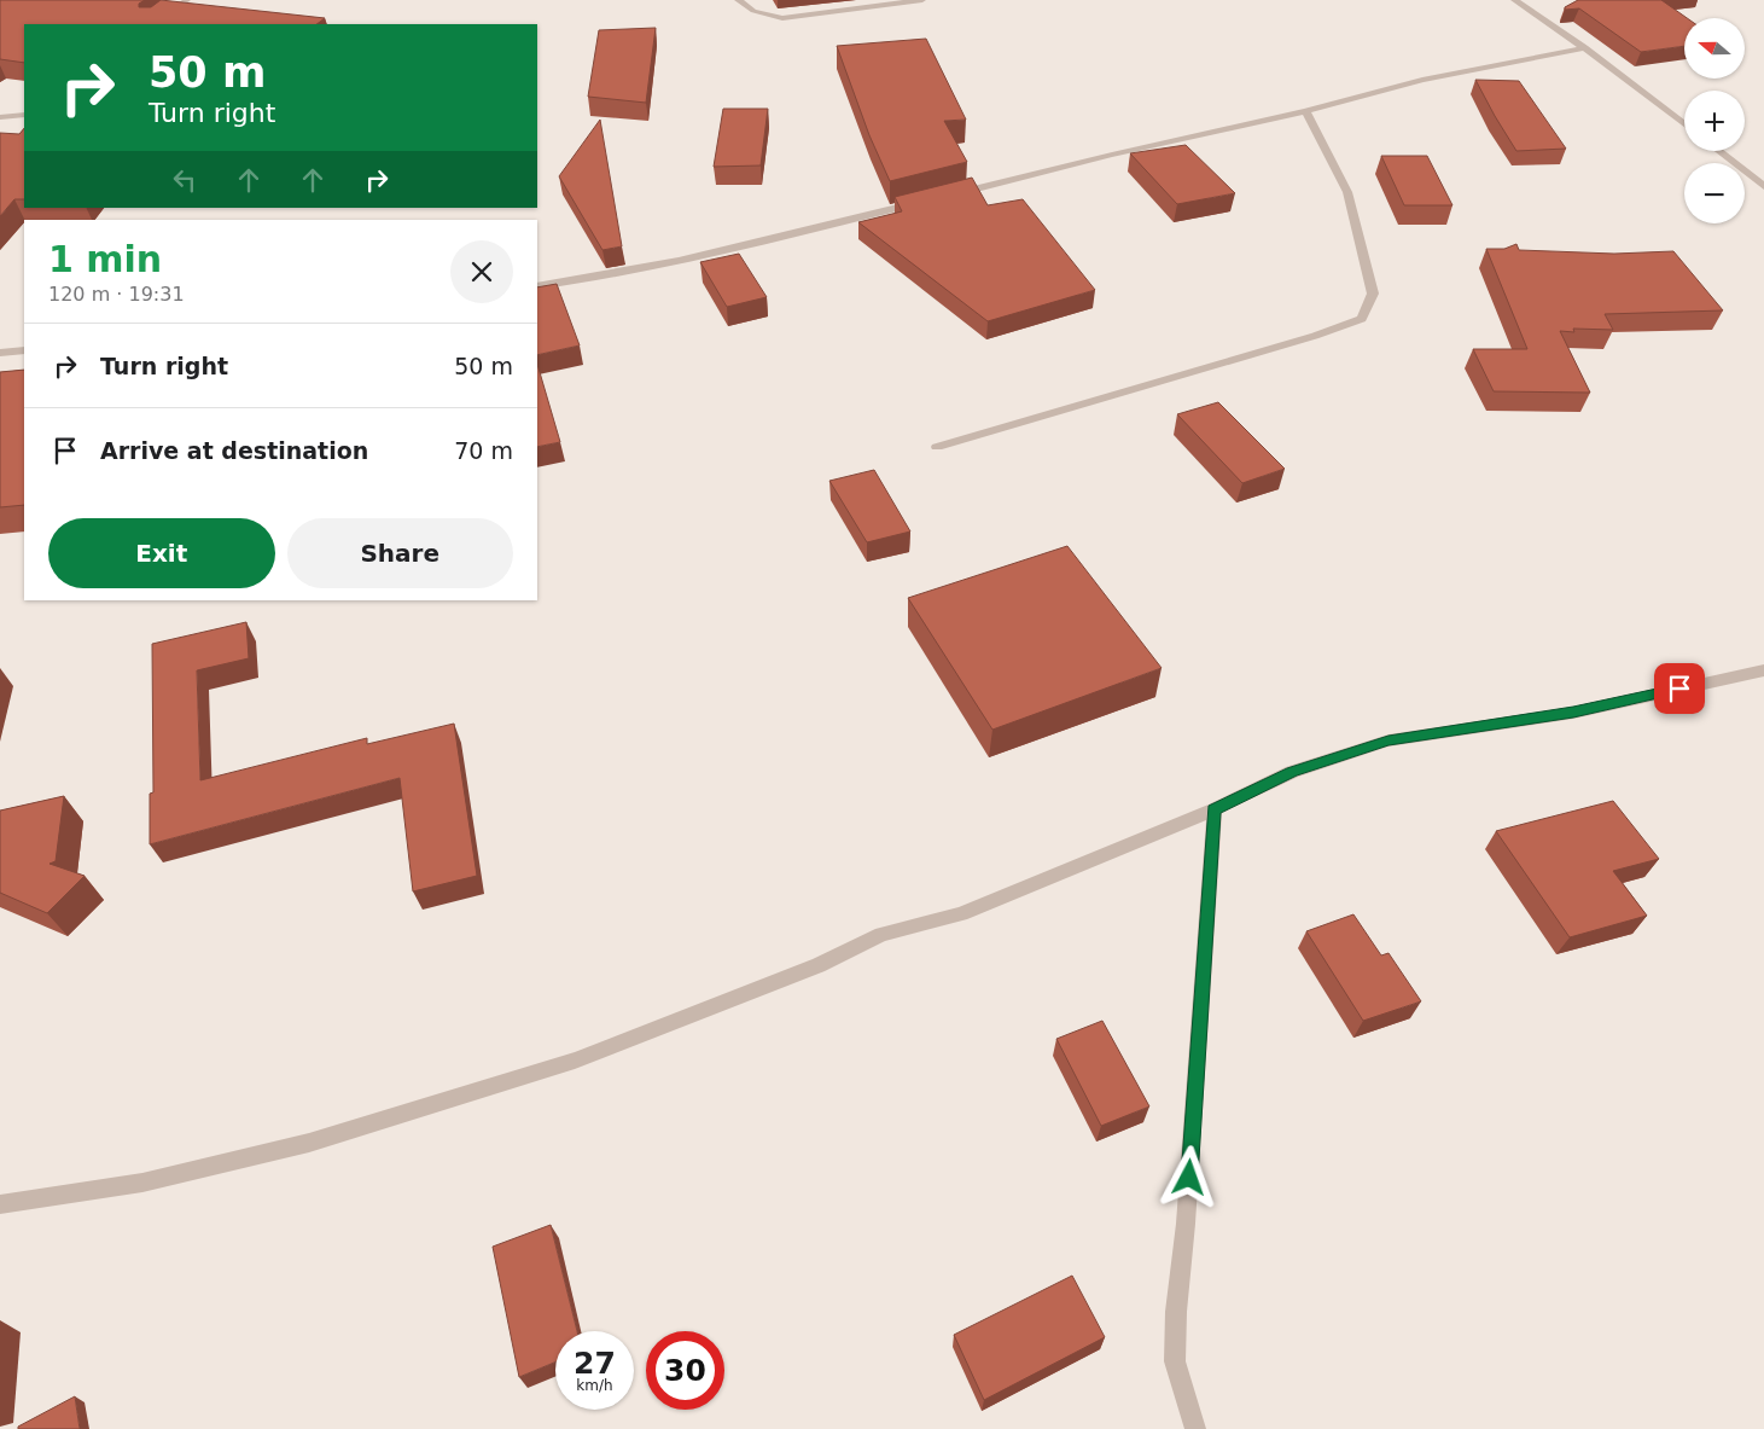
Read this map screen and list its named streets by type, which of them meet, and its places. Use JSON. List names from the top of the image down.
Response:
{
  "north": "left",
  "page": {
    "map_buttons": ["+", "−"],
    "turn": ["50 m", "Turn right"],
    "heading": ["1 min", "120 m · 19:31"],
    "list": [
      {
        "name": "Turn right",
        "value": "50 m"
      },
      {
        "name": "Arrive at destination",
        "value": "70 m"
      }
    ],
    "buttons": ["Exit", "Share"],
    "speed": "27 km/h",
    "limit": "30"
  }
}
